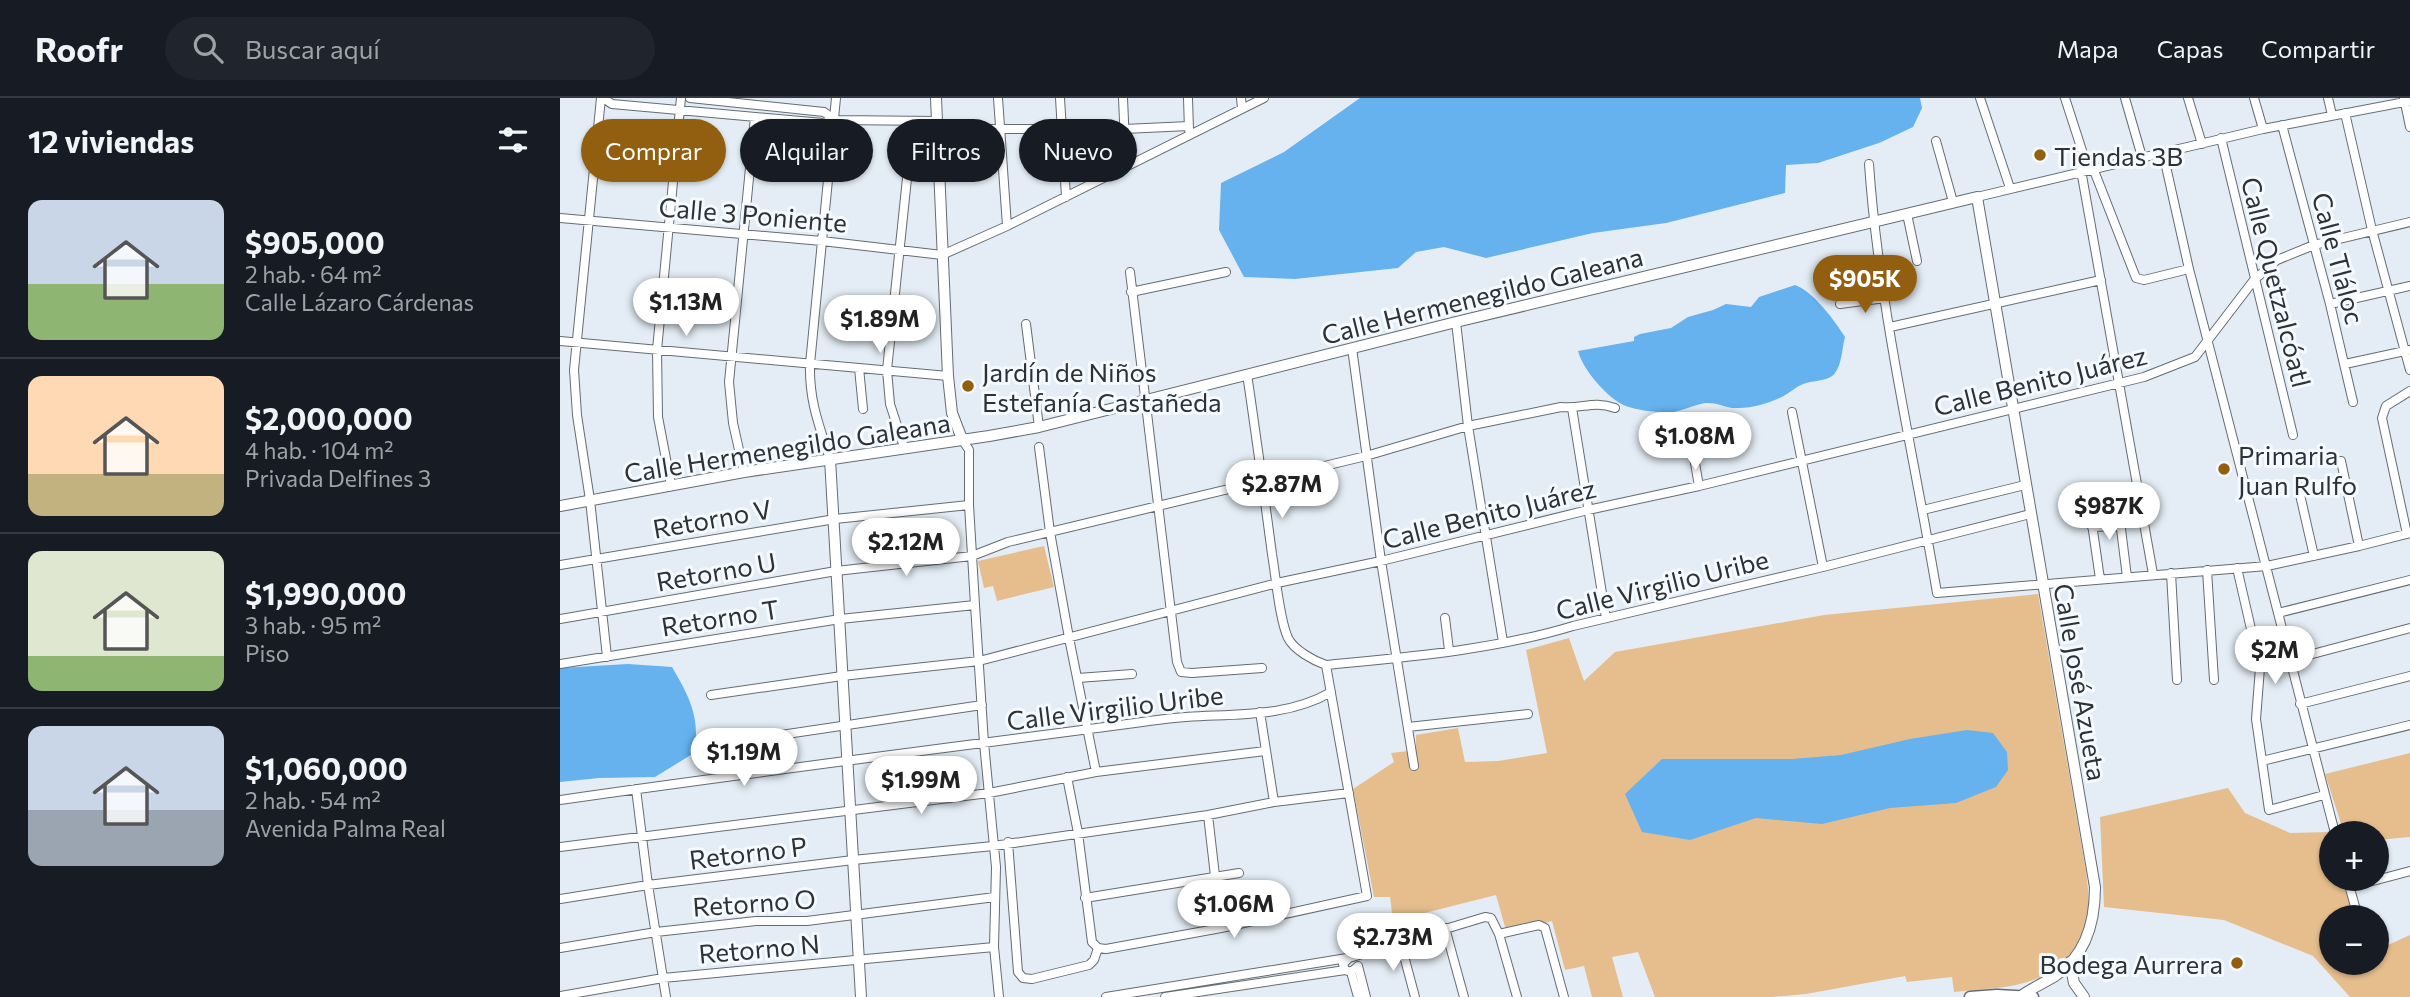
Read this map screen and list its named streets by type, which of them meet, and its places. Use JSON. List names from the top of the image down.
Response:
{
  "streets": {
    "street": [
      "Calle 3 Poniente",
      "Calle Tláloc",
      "Calle Quetzalcóatl",
      "Calle Hermenegildo Galeana",
      "Calle Benito Juárez",
      "Retorno V",
      "Retorno U",
      "Calle Virgilio Uribe",
      "Retorno T",
      "Calle José Azueta",
      "Retorno P",
      "Retorno O",
      "Retorno N"
    ]
  },
  "crossings": [
    ["Calle Tláloc", "Calle Hermenegildo Galeana"],
    ["Calle Tláloc", "Calle Benito Juárez"],
    ["Calle Quetzalcóatl", "Calle Hermenegildo Galeana"],
    ["Calle Quetzalcóatl", "Calle Benito Juárez"],
    ["Calle Hermenegildo Galeana", "Calle José Azueta"],
    ["Calle Benito Juárez", "Calle José Azueta"],
    ["Calle Virgilio Uribe", "Calle José Azueta"]
  ],
  "places": [
    "Tiendas 3B",
    "Jardín de Niños Estefanía Castañeda",
    "Primaria Juan Rulfo",
    "Bodega Aurrera"
  ],
  "page": {
    "header": "Roofr",
    "search": "Buscar aquí",
    "nav": ["Mapa", "Capas", "Compartir"],
    "heading": "12 viviendas",
    "chip": [
      "Comprar",
      "Alquilar",
      "Filtros",
      "Nuevo"
    ],
    "list": [
      {
        "name": "$905,000",
        "note": "2 hab. · 64 m² · Calle Lázaro Cárdenas"
      },
      {
        "name": "$2,000,000",
        "note": "4 hab. · 104 m² · Privada Delfines 3"
      },
      {
        "name": "$1,990,000",
        "note": "3 hab. · 95 m² · Piso"
      },
      {
        "name": "$1,060,000",
        "note": "2 hab. · 54 m² · Avenida Palma Real"
      }
    ],
    "price": [
      "$905K",
      "$1.13M",
      "$1.89M",
      "$1.08M",
      "$2.87M",
      "$987K",
      "$2.12M",
      "$2M",
      "$1.19M",
      "$1.99M",
      "$1.06M",
      "$2.73M"
    ],
    "map_buttons": ["+", "−"]
  }
}
